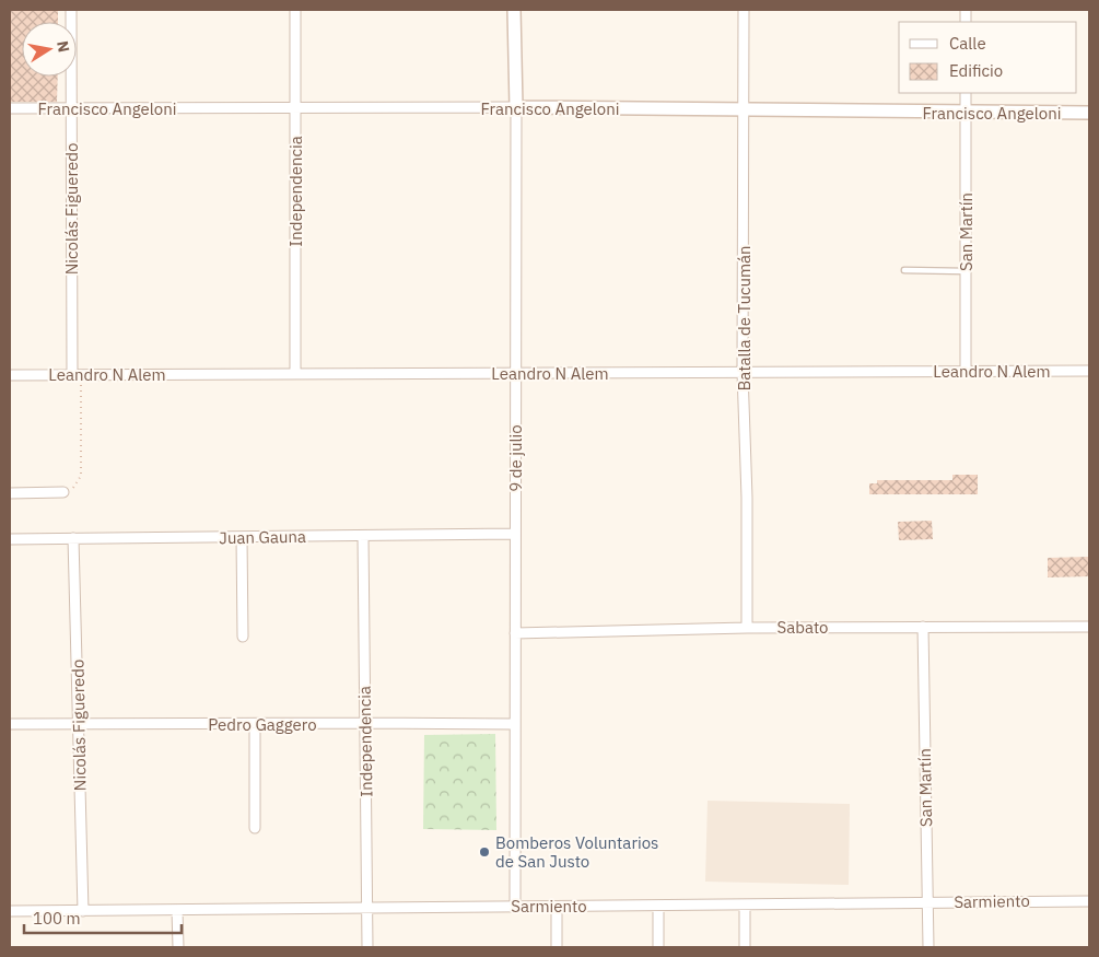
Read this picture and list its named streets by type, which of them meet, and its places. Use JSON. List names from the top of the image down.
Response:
{
  "streets": {
    "main road": ["Francisco Angeloni", "9 de julio"],
    "street": [
      "Independencia",
      "Nicolás Figueredo",
      "San Martín",
      "Batalla de Tucumán",
      "Leandro N Alem",
      "Juan Gauna",
      "Sabato",
      "Pedro Gaggero",
      "Sarmiento"
    ]
  },
  "crossings": [
    ["Francisco Angeloni", "Independencia"],
    ["Francisco Angeloni", "Nicolás Figueredo"],
    ["Francisco Angeloni", "San Martín"],
    ["Francisco Angeloni", "Batalla de Tucumán"],
    ["Francisco Angeloni", "9 de julio"],
    ["Independencia", "Leandro N Alem"],
    ["Independencia", "Juan Gauna"],
    ["Independencia", "Pedro Gaggero"],
    ["Independencia", "Sarmiento"],
    ["Nicolás Figueredo", "Leandro N Alem"],
    ["Nicolás Figueredo", "Juan Gauna"],
    ["Nicolás Figueredo", "Pedro Gaggero"],
    ["Nicolás Figueredo", "Sarmiento"],
    ["San Martín", "Leandro N Alem"],
    ["San Martín", "Sabato"],
    ["San Martín", "Sarmiento"],
    ["Batalla de Tucumán", "Leandro N Alem"],
    ["Batalla de Tucumán", "Sabato"],
    ["Leandro N Alem", "9 de julio"],
    ["9 de julio", "Juan Gauna"],
    ["9 de julio", "Sabato"],
    ["9 de julio", "Pedro Gaggero"],
    ["9 de julio", "Sarmiento"]
  ],
  "places": ["Bomberos Voluntarios de San Justo"],
  "legend": ["Calle", "Edificio"],
  "scale_bar": "100 m",
  "north": "right"
}
